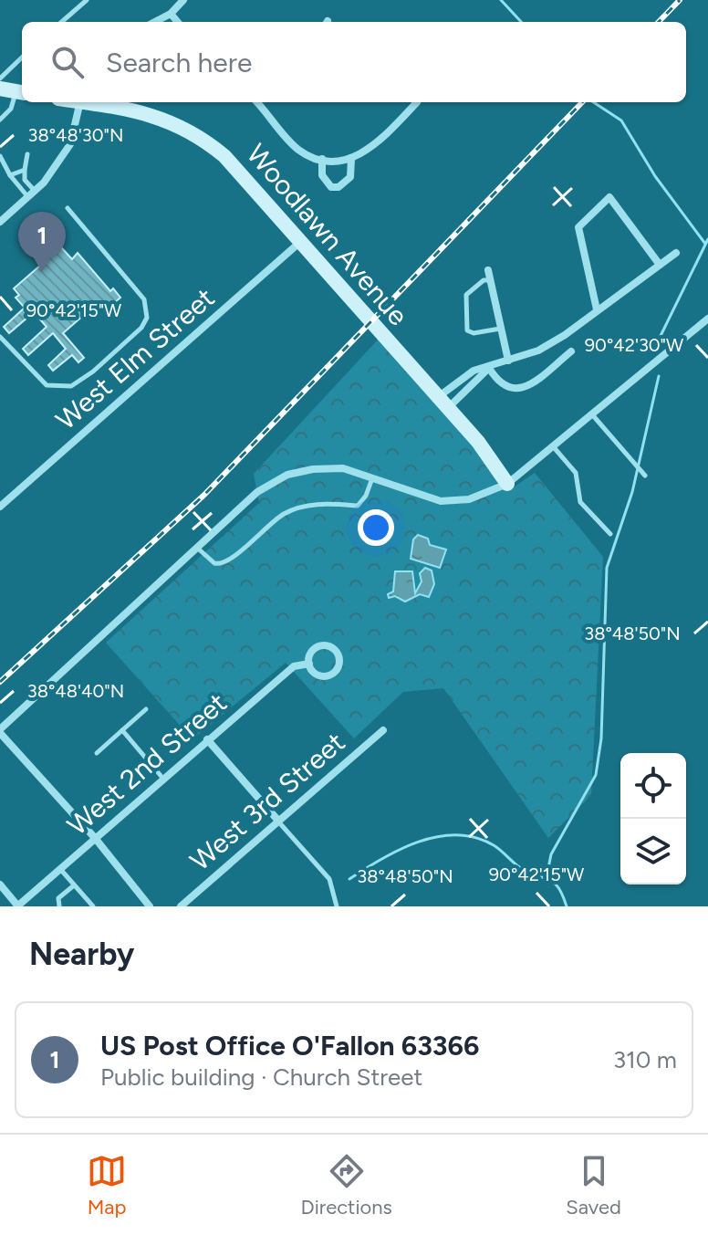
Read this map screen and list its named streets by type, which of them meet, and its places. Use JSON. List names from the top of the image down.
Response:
{
  "streets": {
    "street": [
      "Woodlawn Avenue",
      "West Elm Street",
      "West 2nd Street",
      "West 3rd Street"
    ]
  },
  "crossings": [
    ["Woodlawn Avenue", "West Elm Street"]
  ],
  "page": {
    "search": "Search here",
    "pins": "1",
    "heading": "Nearby",
    "list": [
      {
        "mark": "1",
        "name": "US Post Office O'Fallon 63366",
        "note": "Public building · Church Street",
        "value": "310 m"
      }
    ],
    "nav": ["Map", "Directions", "Saved"]
  },
  "coordinates": [
    "38°48'30\"N",
    "90°42'15\"W",
    "90°42'30\"W",
    "38°48'50\"N",
    "38°48'40\"N"
  ]
}
